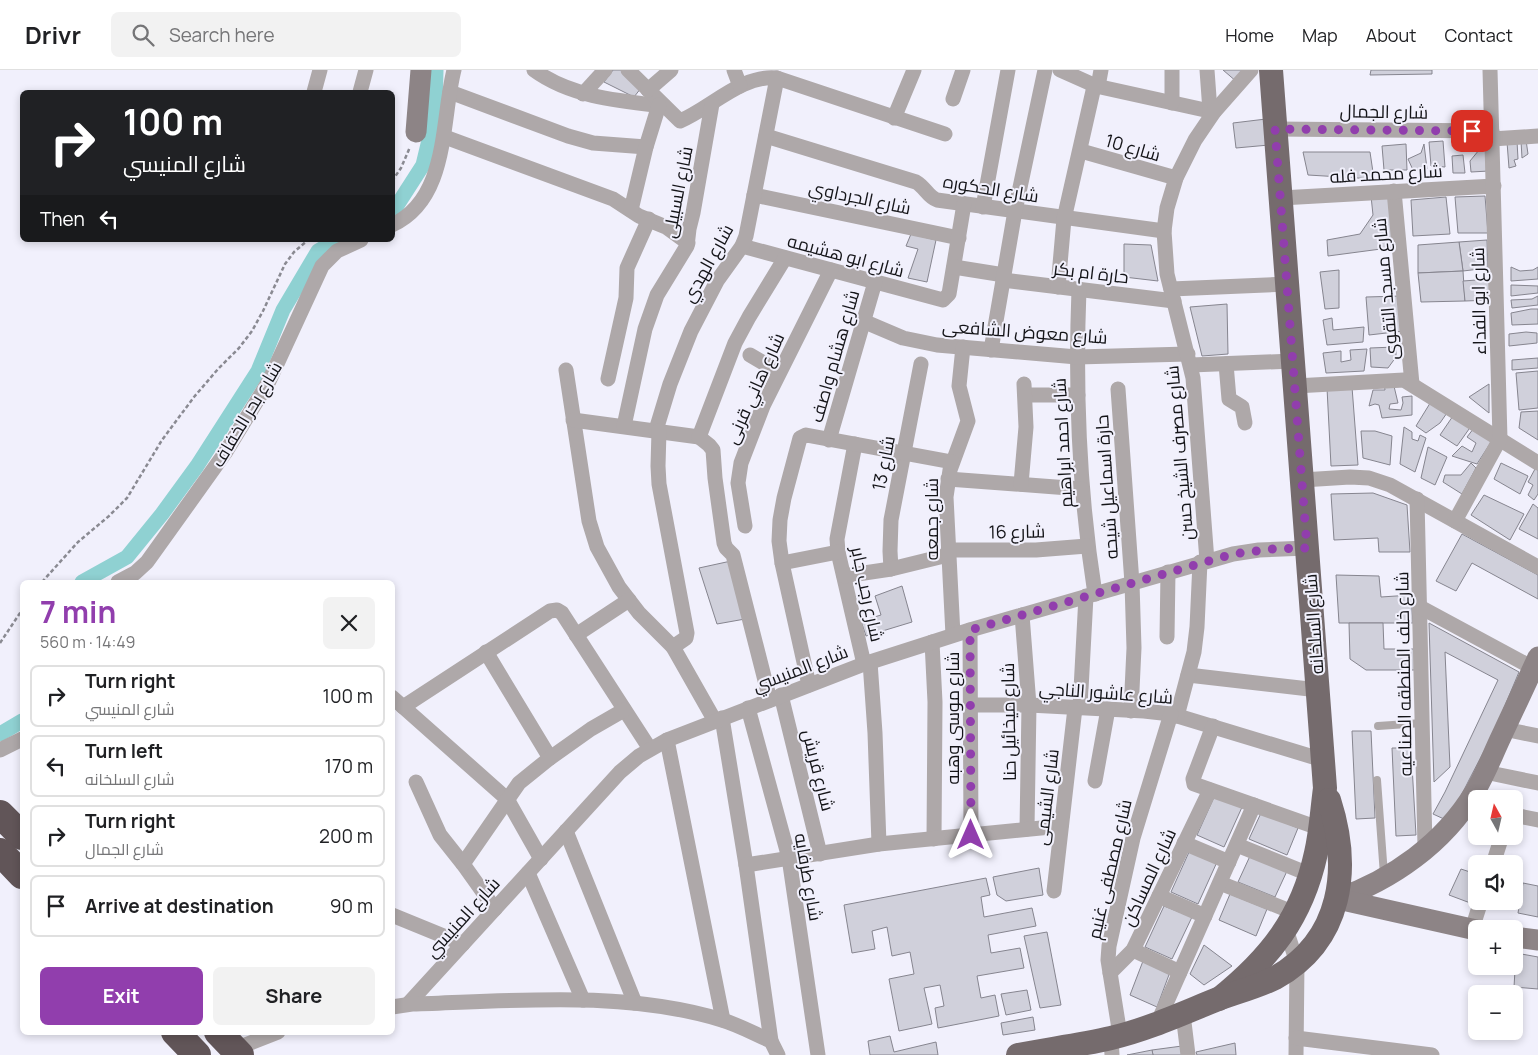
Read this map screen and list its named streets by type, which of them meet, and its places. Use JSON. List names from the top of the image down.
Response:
{
  "streets": {
    "main road": ["شارع السلخانه"],
    "street": [
      "شارع الجمال",
      "شارع 10",
      "شارع محمد فله",
      "شارع الحكوره",
      "شارع السبيلى",
      "شارع الجرداوي",
      "شارع ابو هشيمه",
      "شارع الهدي",
      "حارة ام بكر",
      "شارع مسجد التقوى",
      "شارع ابو الفداء",
      "شارع معوض الشافعى",
      "شارع هشام واصف",
      "شارع هاني قرنى",
      "شارع بحر الخفاف",
      "شارع احمد ابراهيم",
      "شارع مصرف الشيخ حسن",
      "شارع 13",
      "حارة اسماعيل شيحه",
      "شارع جمعه",
      "شارع 16",
      "شارع رجب جابر",
      "شارع المنيسي",
      "شارع خلف المنطقه الصناعيه",
      "شارع عاشور الناجي",
      "شارع موسى وهبه",
      "شارع ميخائيل حنا",
      "شارع قريش",
      "شارع الشيمى",
      "شارع مصطفى غنيم",
      "شارع طرفايه",
      "شارع المساكن"
    ]
  },
  "crossings": [
    ["شارع الجمال", "شارع ابو الفداء"],
    ["شارع الجمال", "شارع السلخانه"],
    ["شارع 10", "شارع مصرف الشيخ حسن"],
    ["شارع محمد فله", "شارع مسجد التقوى"],
    ["شارع محمد فله", "شارع ابو الفداء"],
    ["شارع محمد فله", "شارع السلخانه"],
    ["شارع الحكوره", "شارع الهدي"],
    ["شارع الحكوره", "شارع مصرف الشيخ حسن"],
    ["شارع الجرداوي", "شارع الهدي"],
    ["شارع ابو هشيمه", "شارع الهدي"],
    ["شارع ابو هشيمه", "حارة ام بكر"],
    ["شارع ابو هشيمه", "شارع هشام واصف"],
    ["شارع ابو هشيمه", "شارع هاني قرنى"],
    ["حارة ام بكر", "شارع احمد ابراهيم"],
    ["حارة ام بكر", "شارع مصرف الشيخ حسن"],
    ["حارة ام بكر", "شارع السلخانه"],
    ["شارع معوض الشافعى", "شارع هشام واصف"],
    ["شارع معوض الشافعى", "شارع احمد ابراهيم"],
    ["شارع معوض الشافعى", "شارع مصرف الشيخ حسن"],
    ["شارع معوض الشافعى", "شارع جمعه"],
    ["شارع معوض الشافعى", "شارع السلخانه"],
    ["شارع احمد ابراهيم", "شارع 16"],
    ["شارع احمد ابراهيم", "شارع المنيسي"],
    ["شارع احمد ابراهيم", "شارع الشيمى"],
    ["شارع مصرف الشيخ حسن", "شارع المنيسي"],
    ["شارع مصرف الشيخ حسن", "شارع مصطفى غنيم"],
    ["شارع 13", "شارع 16"],
    ["حارة اسماعيل شيحه", "شارع المنيسي"],
    ["حارة اسماعيل شيحه", "شارع عاشور الناجي"],
    ["شارع جمعه", "شارع 16"],
    ["شارع جمعه", "شارع المنيسي"],
    ["شارع 16", "شارع رجب جابر"],
    ["شارع رجب جابر", "شارع المنيسي"],
    ["شارع السلخانه", "شارع المنيسي"],
    ["شارع السلخانه", "شارع عاشور الناجي"],
    ["شارع المنيسي", "شارع موسى وهبه"],
    ["شارع المنيسي", "شارع ميخائيل حنا"],
    ["شارع المنيسي", "شارع قريش"],
    ["شارع المنيسي", "شارع الشيمى"],
    ["شارع المنيسي", "شارع طرفايه"],
    ["شارع عاشور الناجي", "شارع موسى وهبه"],
    ["شارع عاشور الناجي", "شارع ميخائيل حنا"],
    ["شارع عاشور الناجي", "شارع الشيمى"],
    ["شارع عاشور الناجي", "شارع مصطفى غنيم"],
    ["شارع مصطفى غنيم", "شارع المساكن"]
  ],
  "north": "top",
  "page": {
    "header": "Drivr",
    "search": "Search here",
    "nav": [
      "Home",
      "Map",
      "About",
      "Contact"
    ],
    "turn": ["100 m", "شارع المنيسي"],
    "then": "Then",
    "heading": ["7 min", "560 m · 14:49"],
    "list": [
      {
        "name": "Turn right",
        "note": "شارع المنيسي",
        "value": "100 m"
      },
      {
        "name": "Turn left",
        "note": "شارع السلخانه",
        "value": "170 m"
      },
      {
        "name": "Turn right",
        "note": "شارع الجمال",
        "value": "200 m"
      },
      {
        "name": "Arrive at destination",
        "value": "90 m"
      }
    ],
    "map_buttons": ["+", "−"],
    "buttons": ["Exit", "Share"]
  }
}
